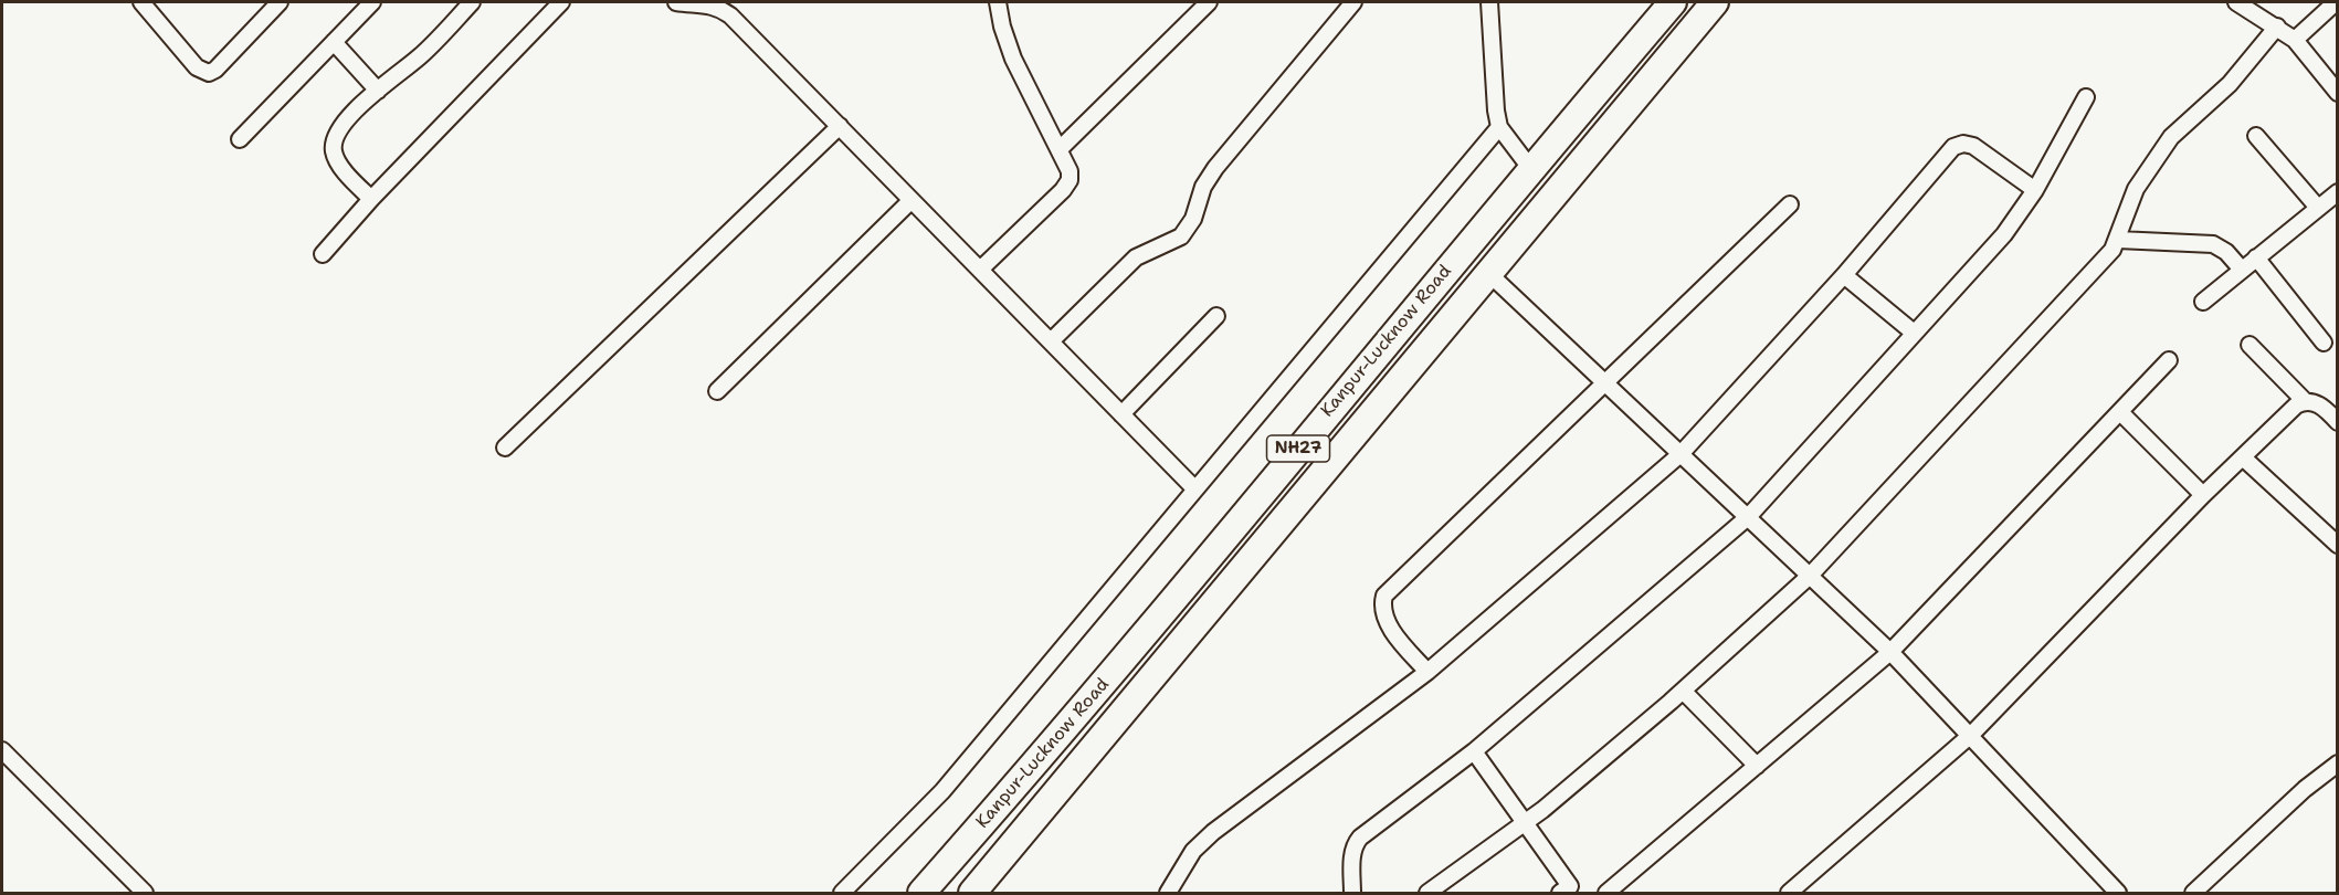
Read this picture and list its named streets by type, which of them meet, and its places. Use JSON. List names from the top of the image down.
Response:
{
  "streets": {
    "highway": ["Kanpur-Lucknow Road", "NH27"]
  }
}
